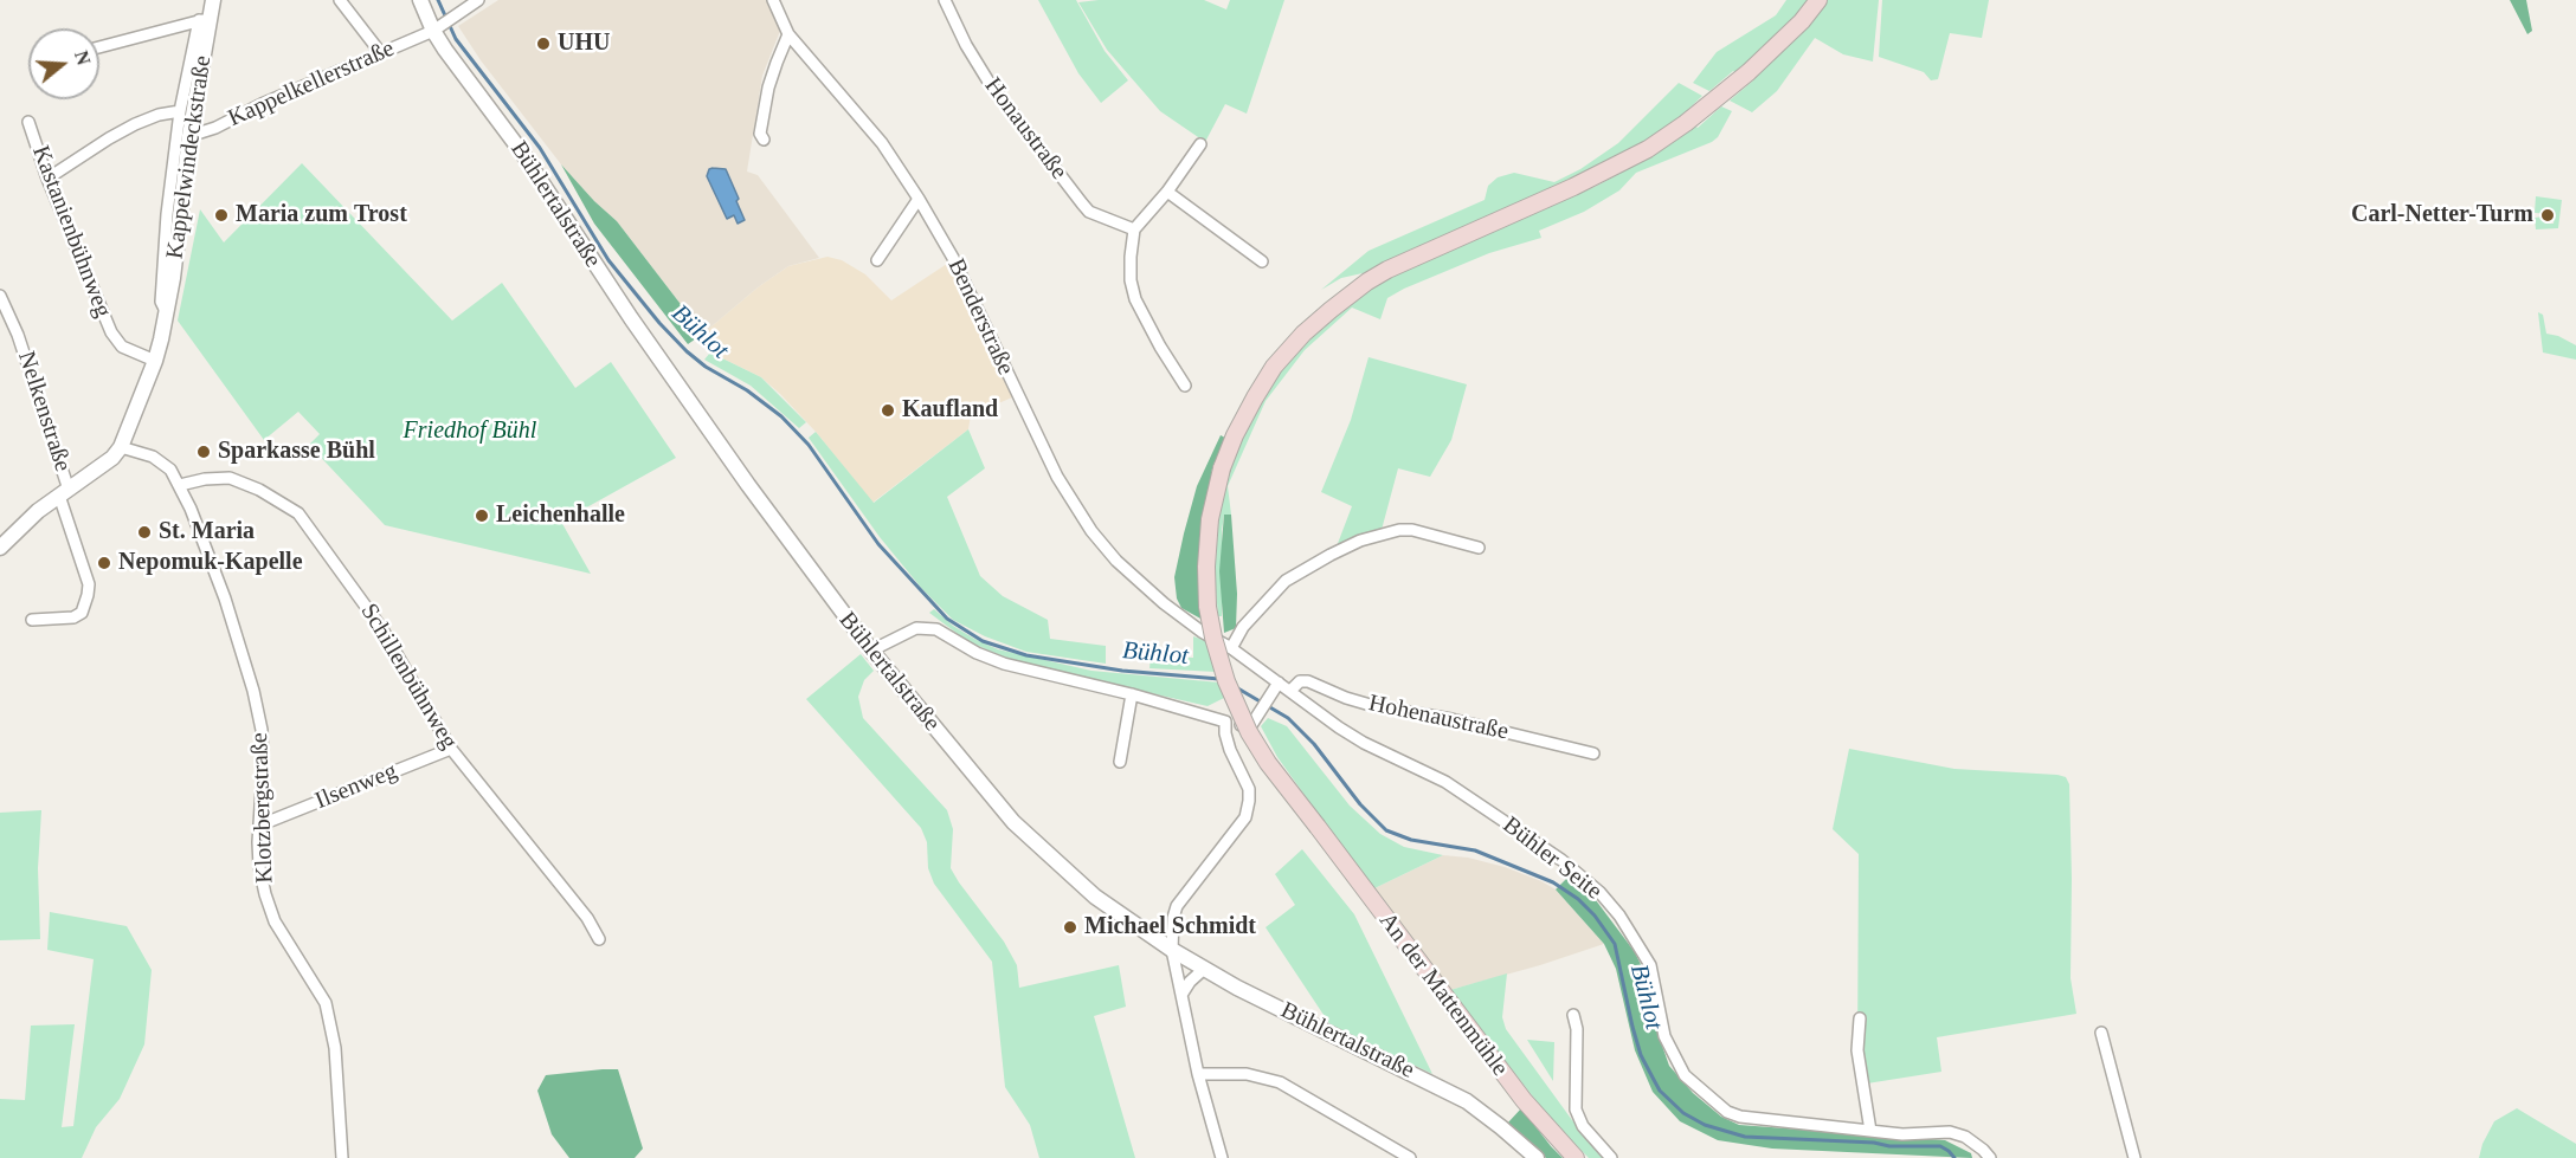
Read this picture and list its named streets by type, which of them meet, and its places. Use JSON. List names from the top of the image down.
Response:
{
  "streets": {
    "main road": ["An der Mattenmühle"],
    "street": [
      "Kappelkellerstraße",
      "Honaustraße",
      "Kappelwindeckstraße",
      "Bühlertalstraße",
      "Kastanienbühnweg",
      "Benderstraße",
      "Nelkenstraße",
      "Schillenbühnweg",
      "Hohenaustraße",
      "Ilsenweg",
      "Klotzbergstraße",
      "Bühler Seite"
    ]
  },
  "crossings": [
    ["Kappelkellerstraße", "Kappelwindeckstraße"],
    ["Kappelkellerstraße", "Bühlertalstraße"],
    ["Kappelwindeckstraße", "Kastanienbühnweg"],
    ["Kappelwindeckstraße", "Nelkenstraße"],
    ["Kappelwindeckstraße", "Klotzbergstraße"],
    ["Benderstraße", "Bühler Seite"],
    ["Schillenbühnweg", "Ilsenweg"],
    ["Schillenbühnweg", "Klotzbergstraße"],
    ["Hohenaustraße", "Bühler Seite"],
    ["Ilsenweg", "Klotzbergstraße"]
  ],
  "water": ["Bühlot"],
  "parks": ["Friedhof Bühl"],
  "places": [
    "UHU",
    "Maria zum Trost",
    "Carl-Netter-Turm",
    "Kaufland",
    "Sparkasse Bühl",
    "Leichenhalle",
    "St. Maria",
    "Nepomuk-Kapelle",
    "Michael Schmidt"
  ],
  "north": "right"
}
